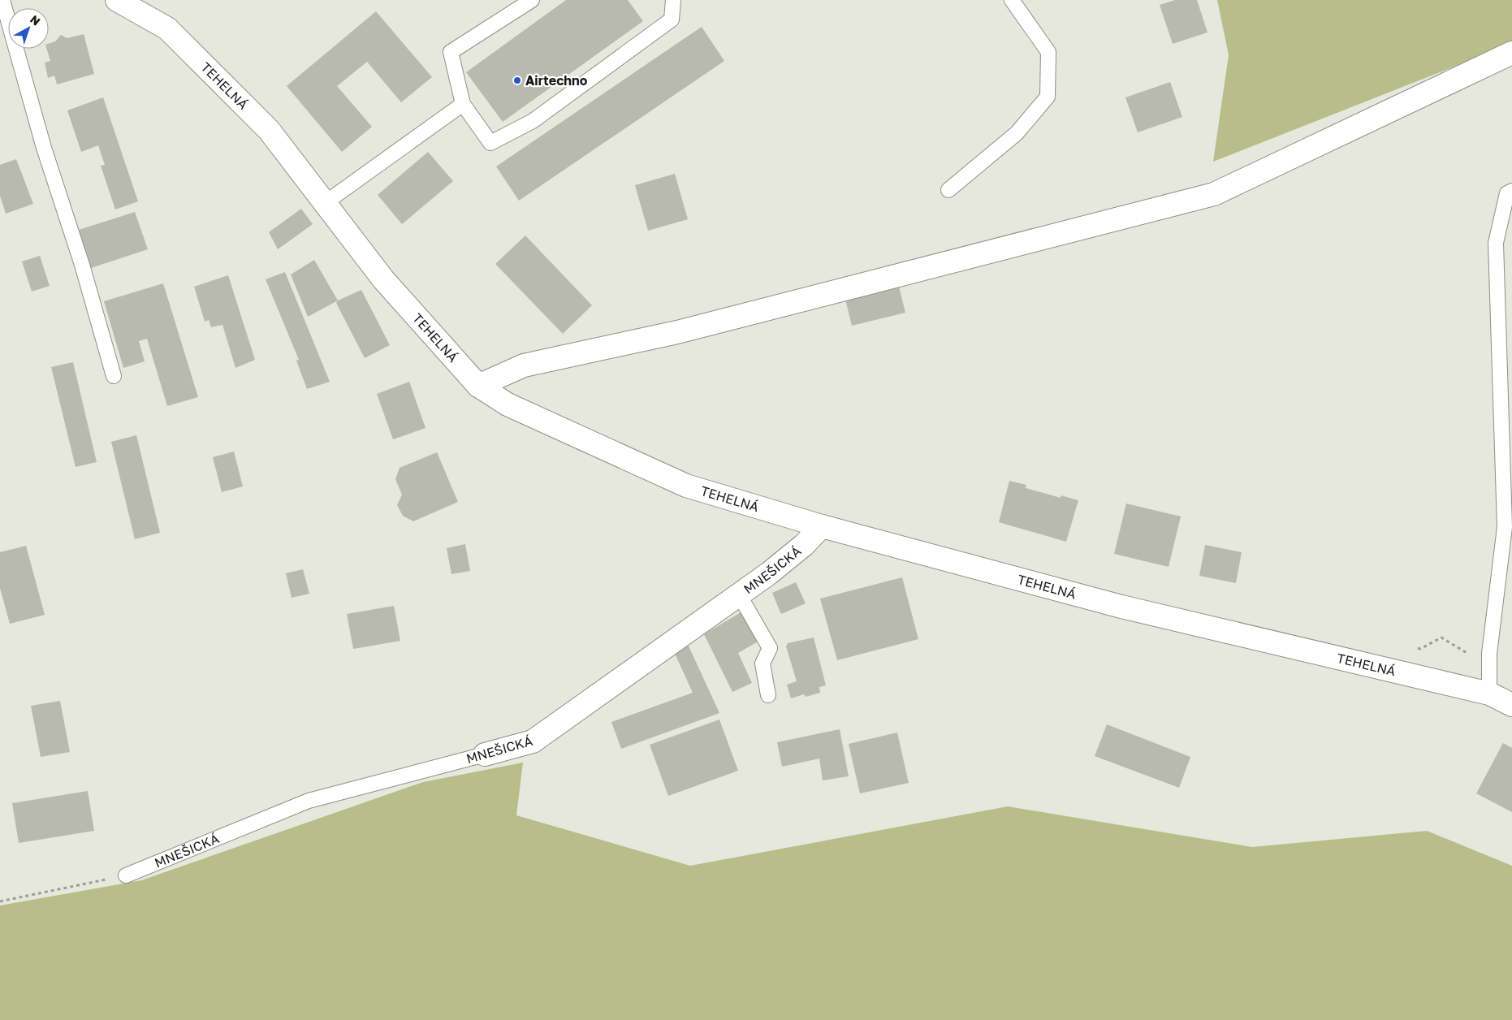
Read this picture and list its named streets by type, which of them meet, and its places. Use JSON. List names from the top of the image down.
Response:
{
  "streets": {
    "street": ["TEHELNÁ", "MNEŠICKÁ"]
  },
  "crossings": [
    ["TEHELNÁ", "MNEŠICKÁ"]
  ],
  "places": ["Airtechno"],
  "north": "top right"
}
